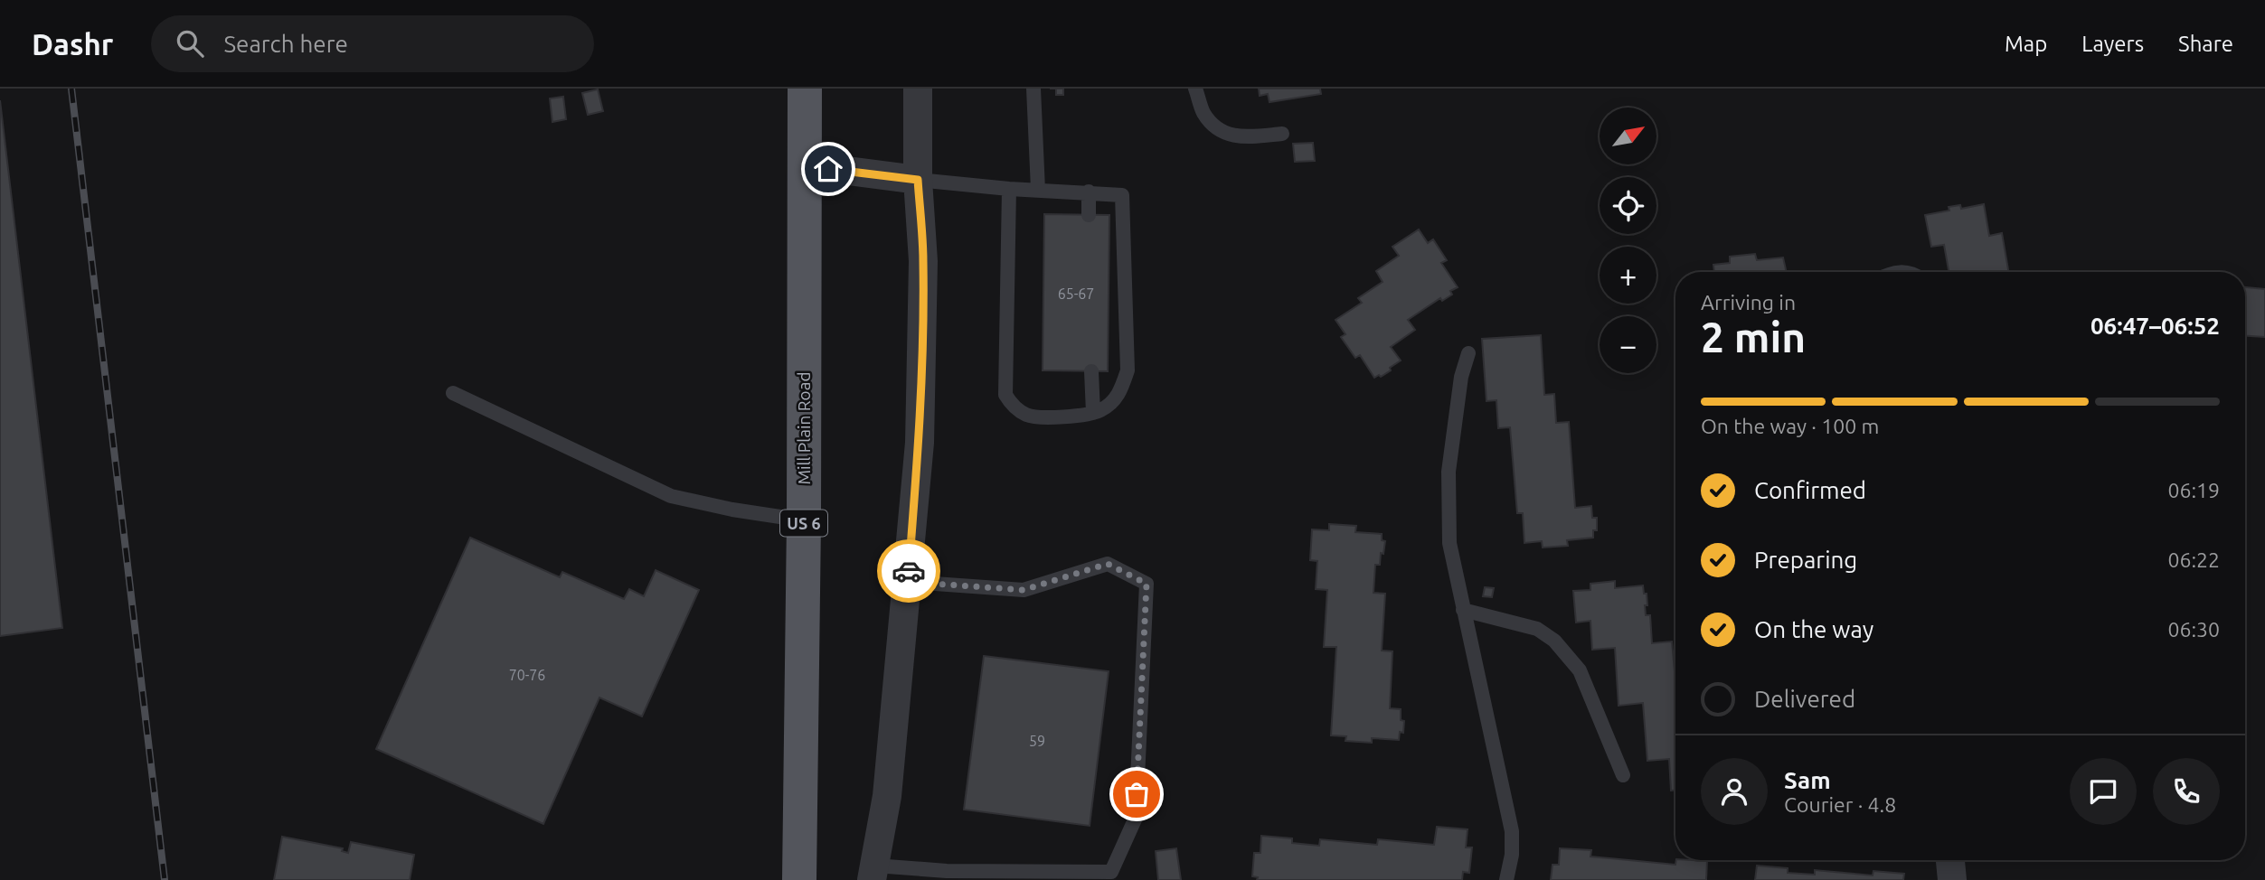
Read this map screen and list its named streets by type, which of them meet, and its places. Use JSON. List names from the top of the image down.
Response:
{
  "streets": {
    "main road": ["Mill Plain Road", "US 6"]
  },
  "house_numbers": ["65-67", "70-76", "59"],
  "north": "top right",
  "page": {
    "header": "Dashr",
    "search": "Search here",
    "nav": ["Map", "Layers", "Share"],
    "map_buttons": ["+", "−"],
    "heading": ["2 min", "Arriving in", "06:47–06:52"],
    "panel": ["Sam", "Courier · 4.8"],
    "bar": "On the way · 100 m",
    "list": [
      ["Confirmed", "06:19"],
      ["Preparing", "06:22"],
      ["On the way", "06:30"],
      "Delivered"
    ]
  }
}
